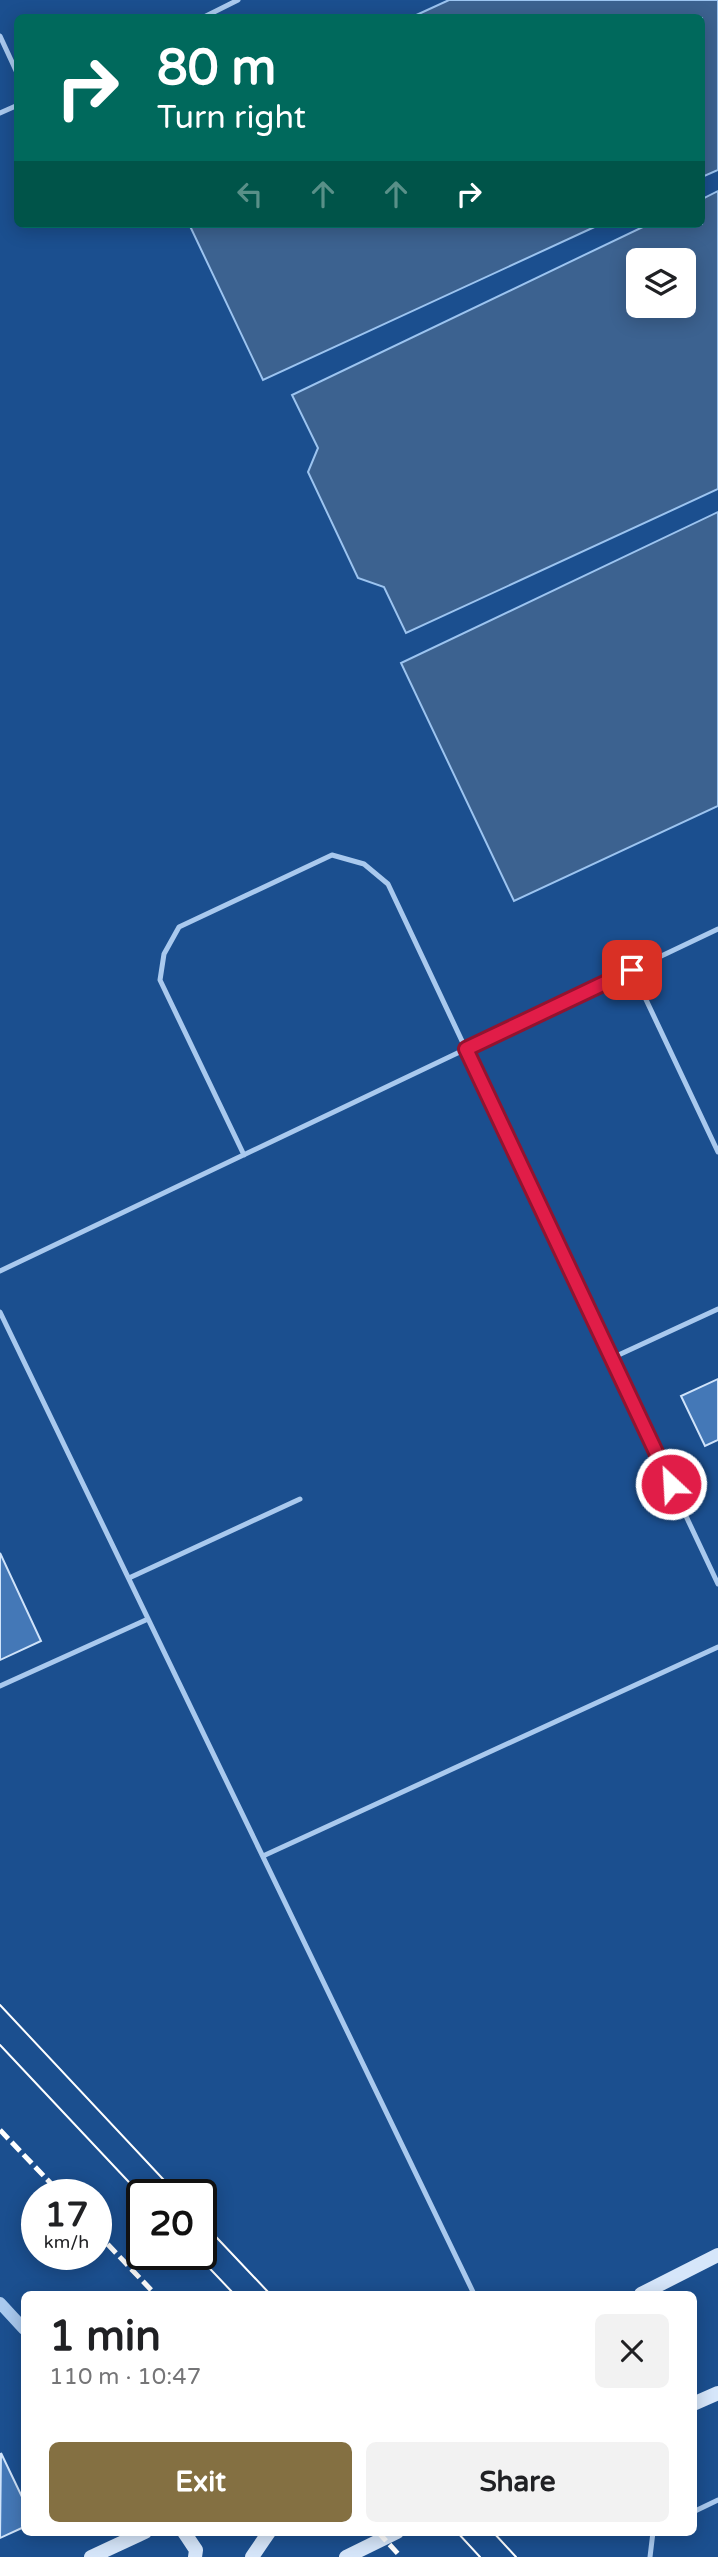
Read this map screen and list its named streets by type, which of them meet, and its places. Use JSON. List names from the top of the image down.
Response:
{
  "page": {
    "turn": ["80 m", "Turn right"],
    "speed": "17 km/h",
    "limit": "20",
    "heading": ["1 min", "110 m · 10:47"],
    "buttons": ["Exit", "Share"]
  }
}
